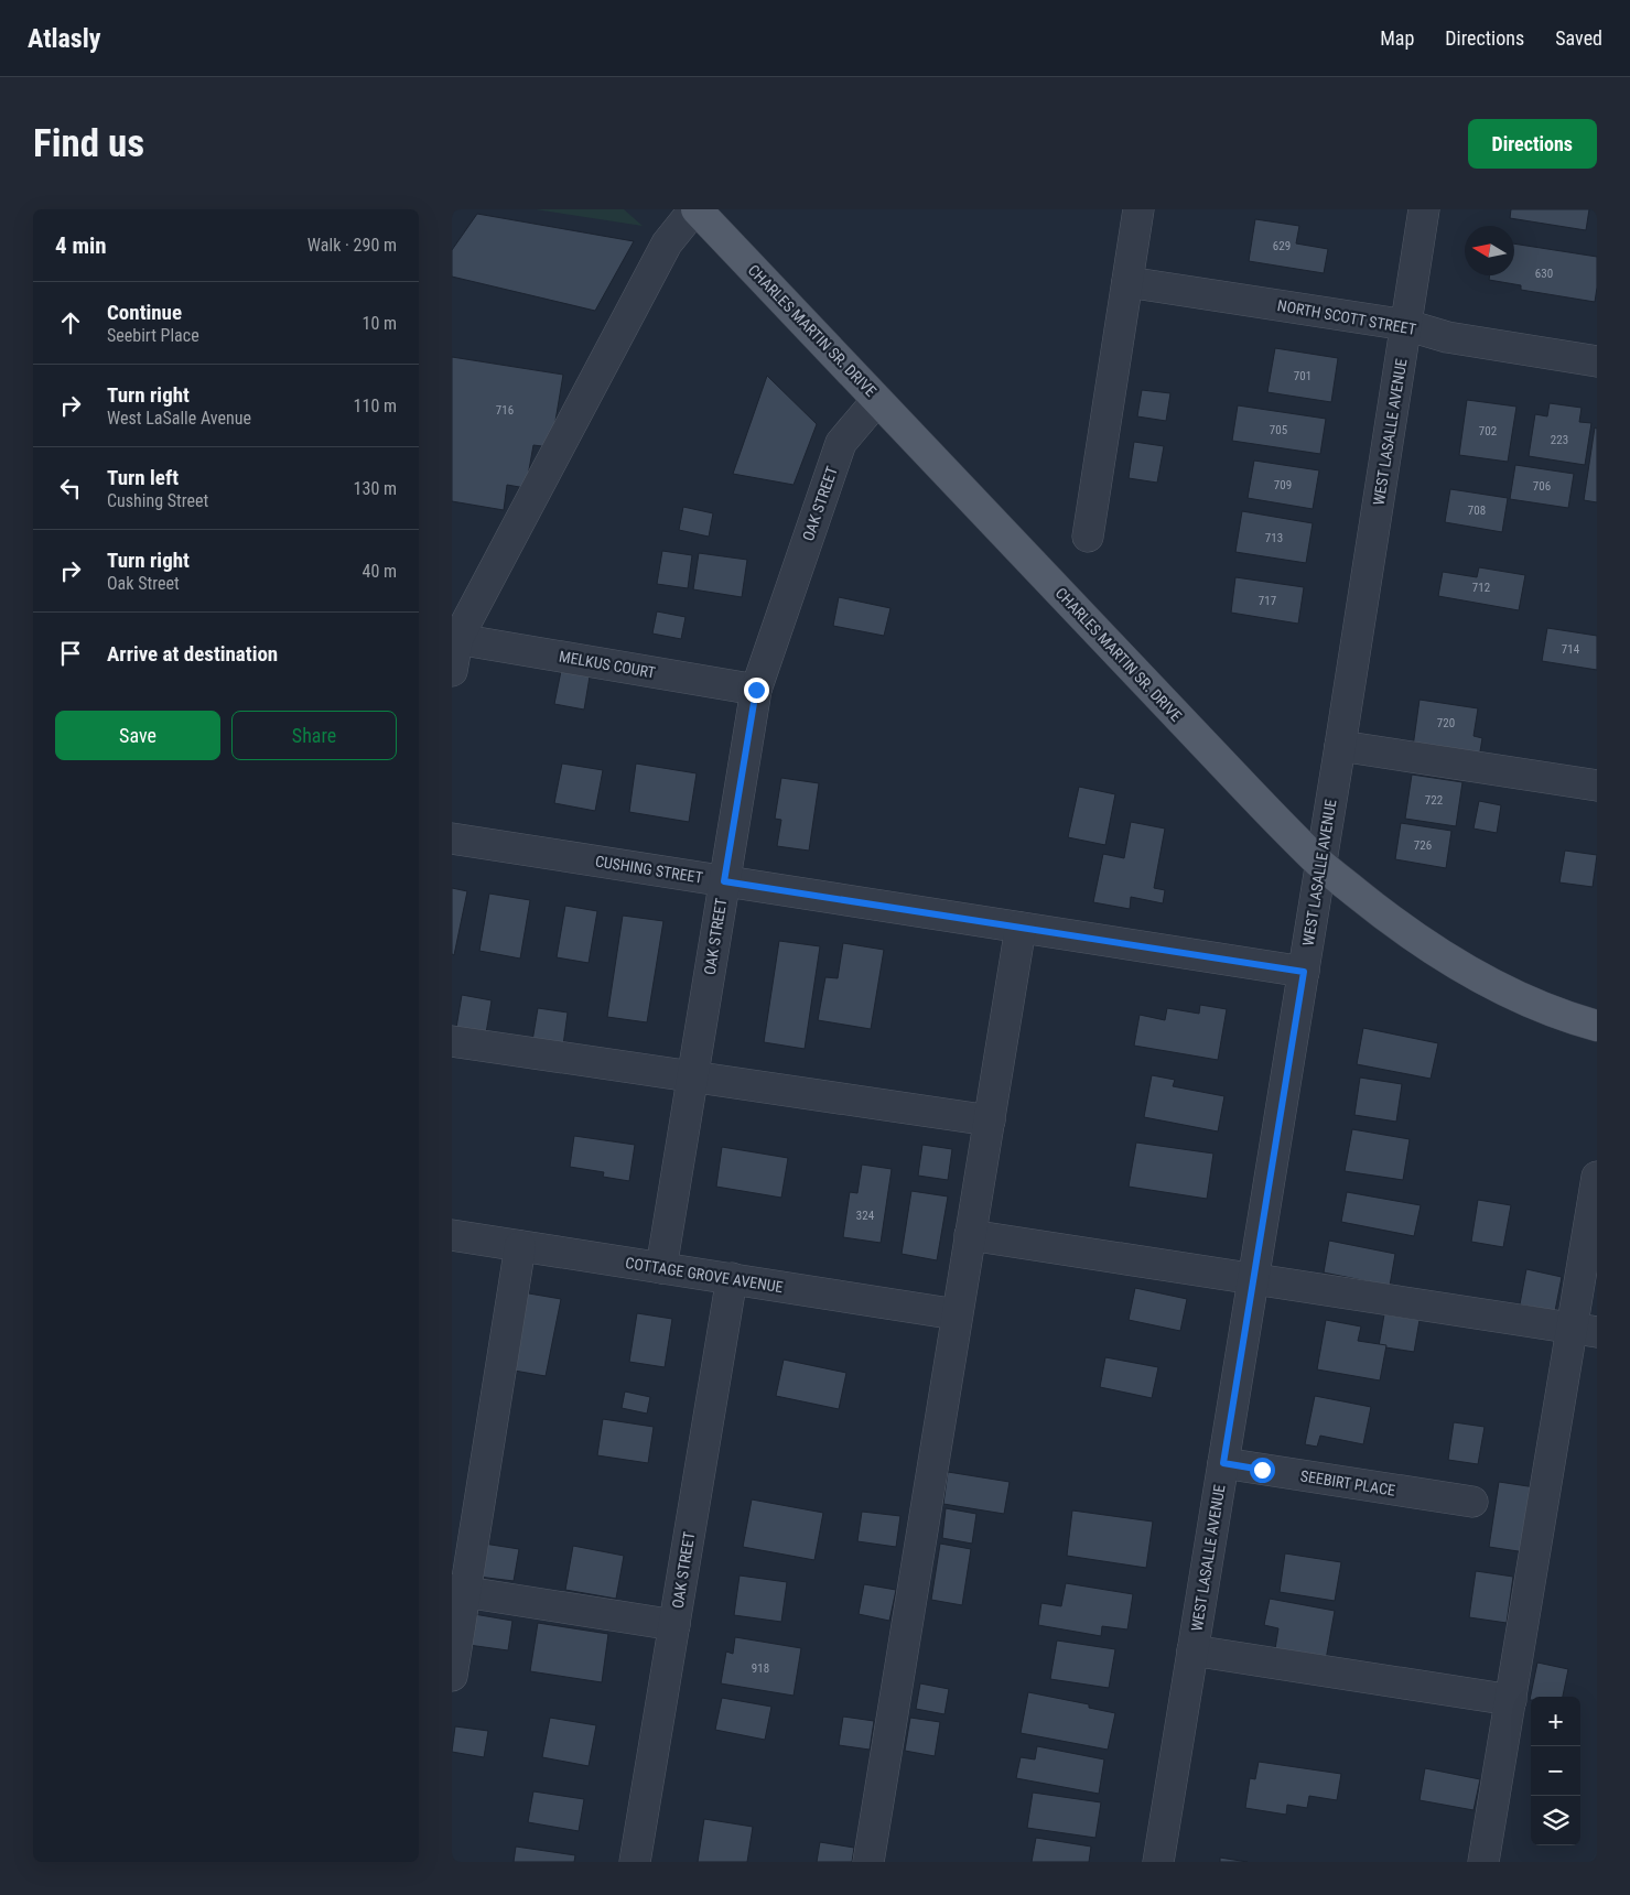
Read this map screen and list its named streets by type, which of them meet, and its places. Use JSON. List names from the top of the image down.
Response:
{
  "streets": {
    "main road": ["CHARLES MARTIN SR. DRIVE"],
    "street": [
      "NORTH SCOTT STREET",
      "WEST LASALLE AVENUE",
      "OAK STREET",
      "MELKUS COURT",
      "CUSHING STREET",
      "COTTAGE GROVE AVENUE",
      "SEEBIRT PLACE"
    ]
  },
  "crossings": [
    ["NORTH SCOTT STREET", "WEST LASALLE AVENUE"],
    ["CHARLES MARTIN SR. DRIVE", "WEST LASALLE AVENUE"],
    ["CHARLES MARTIN SR. DRIVE", "OAK STREET"],
    ["WEST LASALLE AVENUE", "CUSHING STREET"],
    ["WEST LASALLE AVENUE", "SEEBIRT PLACE"],
    ["OAK STREET", "MELKUS COURT"],
    ["OAK STREET", "CUSHING STREET"],
    ["OAK STREET", "COTTAGE GROVE AVENUE"]
  ],
  "house_numbers": [
    "629",
    "630",
    "701",
    "716",
    "705",
    "702",
    "223",
    "709",
    "706",
    "708",
    "713",
    "712",
    "717",
    "714",
    "720",
    "722",
    "726",
    "324",
    "918"
  ],
  "north": "left",
  "page": {
    "header": "Atlasly",
    "nav": ["Map", "Directions", "Saved"],
    "buttons": [
      "Directions",
      ["Save", "Share"]
    ],
    "title": "Find us",
    "heading": ["4 min", "Walk · 290 m"],
    "list": [
      ["Continue", "Seebirt Place", "10 m"],
      ["Turn right", "West LaSalle Avenue", "110 m"],
      ["Turn left", "Cushing Street", "130 m"],
      ["Turn right", "Oak Street", "40 m"],
      "Arrive at destination"
    ],
    "map_buttons": ["+", "−"]
  }
}
